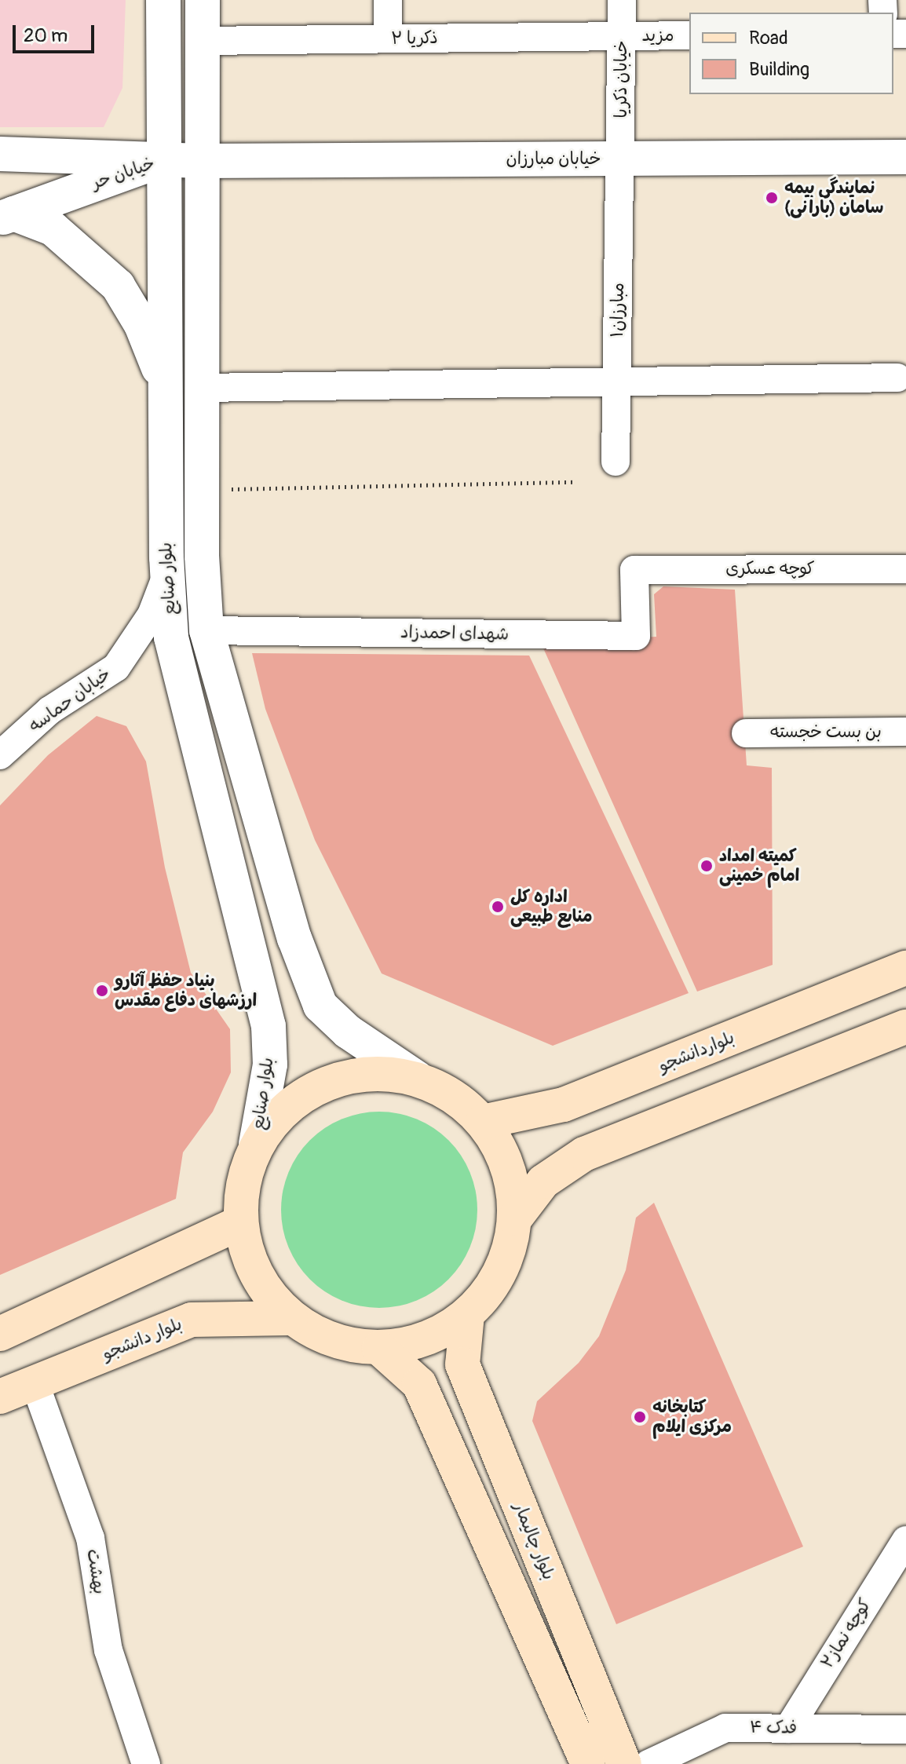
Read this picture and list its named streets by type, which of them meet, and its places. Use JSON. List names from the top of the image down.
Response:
{
  "streets": {
    "main road": ["بلواردانشجو", "بلوار دانشجو", "بلوار چالیمار"],
    "street": [
      "مزید",
      "ذکریا ۲",
      "خیابان ذکریا",
      "خیابان مبارزان",
      "خیابان حر",
      "مبارزان۱",
      "کوچه عسکری",
      "بلوار صنایع",
      "شهدای احمدزاد",
      "خیابان حماسه",
      "بن بست خجسته",
      "بهشت",
      "کوچه نماز۲",
      "فدک ۴"
    ]
  },
  "crossings": [
    ["مزید", "ذکریا ۲"],
    ["مزید", "خیابان ذکریا"],
    ["ذکریا ۲", "خیابان ذکریا"],
    ["ذکریا ۲", "بلوار صنایع"],
    ["خیابان ذکریا", "خیابان مبارزان"],
    ["خیابان ذکریا", "مبارزان۱"],
    ["خیابان مبارزان", "خیابان حر"],
    ["خیابان مبارزان", "مبارزان۱"],
    ["خیابان مبارزان", "بلوار صنایع"],
    ["خیابان حر", "بلوار صنایع"],
    ["کوچه عسکری", "شهدای احمدزاد"],
    ["بلوار صنایع", "شهدای احمدزاد"],
    ["بلوار صنایع", "خیابان حماسه"],
    ["بلوار دانشجو", "بهشت"],
    ["کوچه نماز۲", "فدک ۴"]
  ],
  "places": [
    "نمایندگی بیمه سامان (بارانی)",
    "کمیته امداد امام خمینی",
    "اداره کل منابع طبیعی",
    "بنیاد حفظ آثارو ارزشهای دفاع مقدس",
    "کتابخانه مرکزی ایلام"
  ],
  "legend": ["Road", "Building"],
  "scale_bar": "20 m"
}
